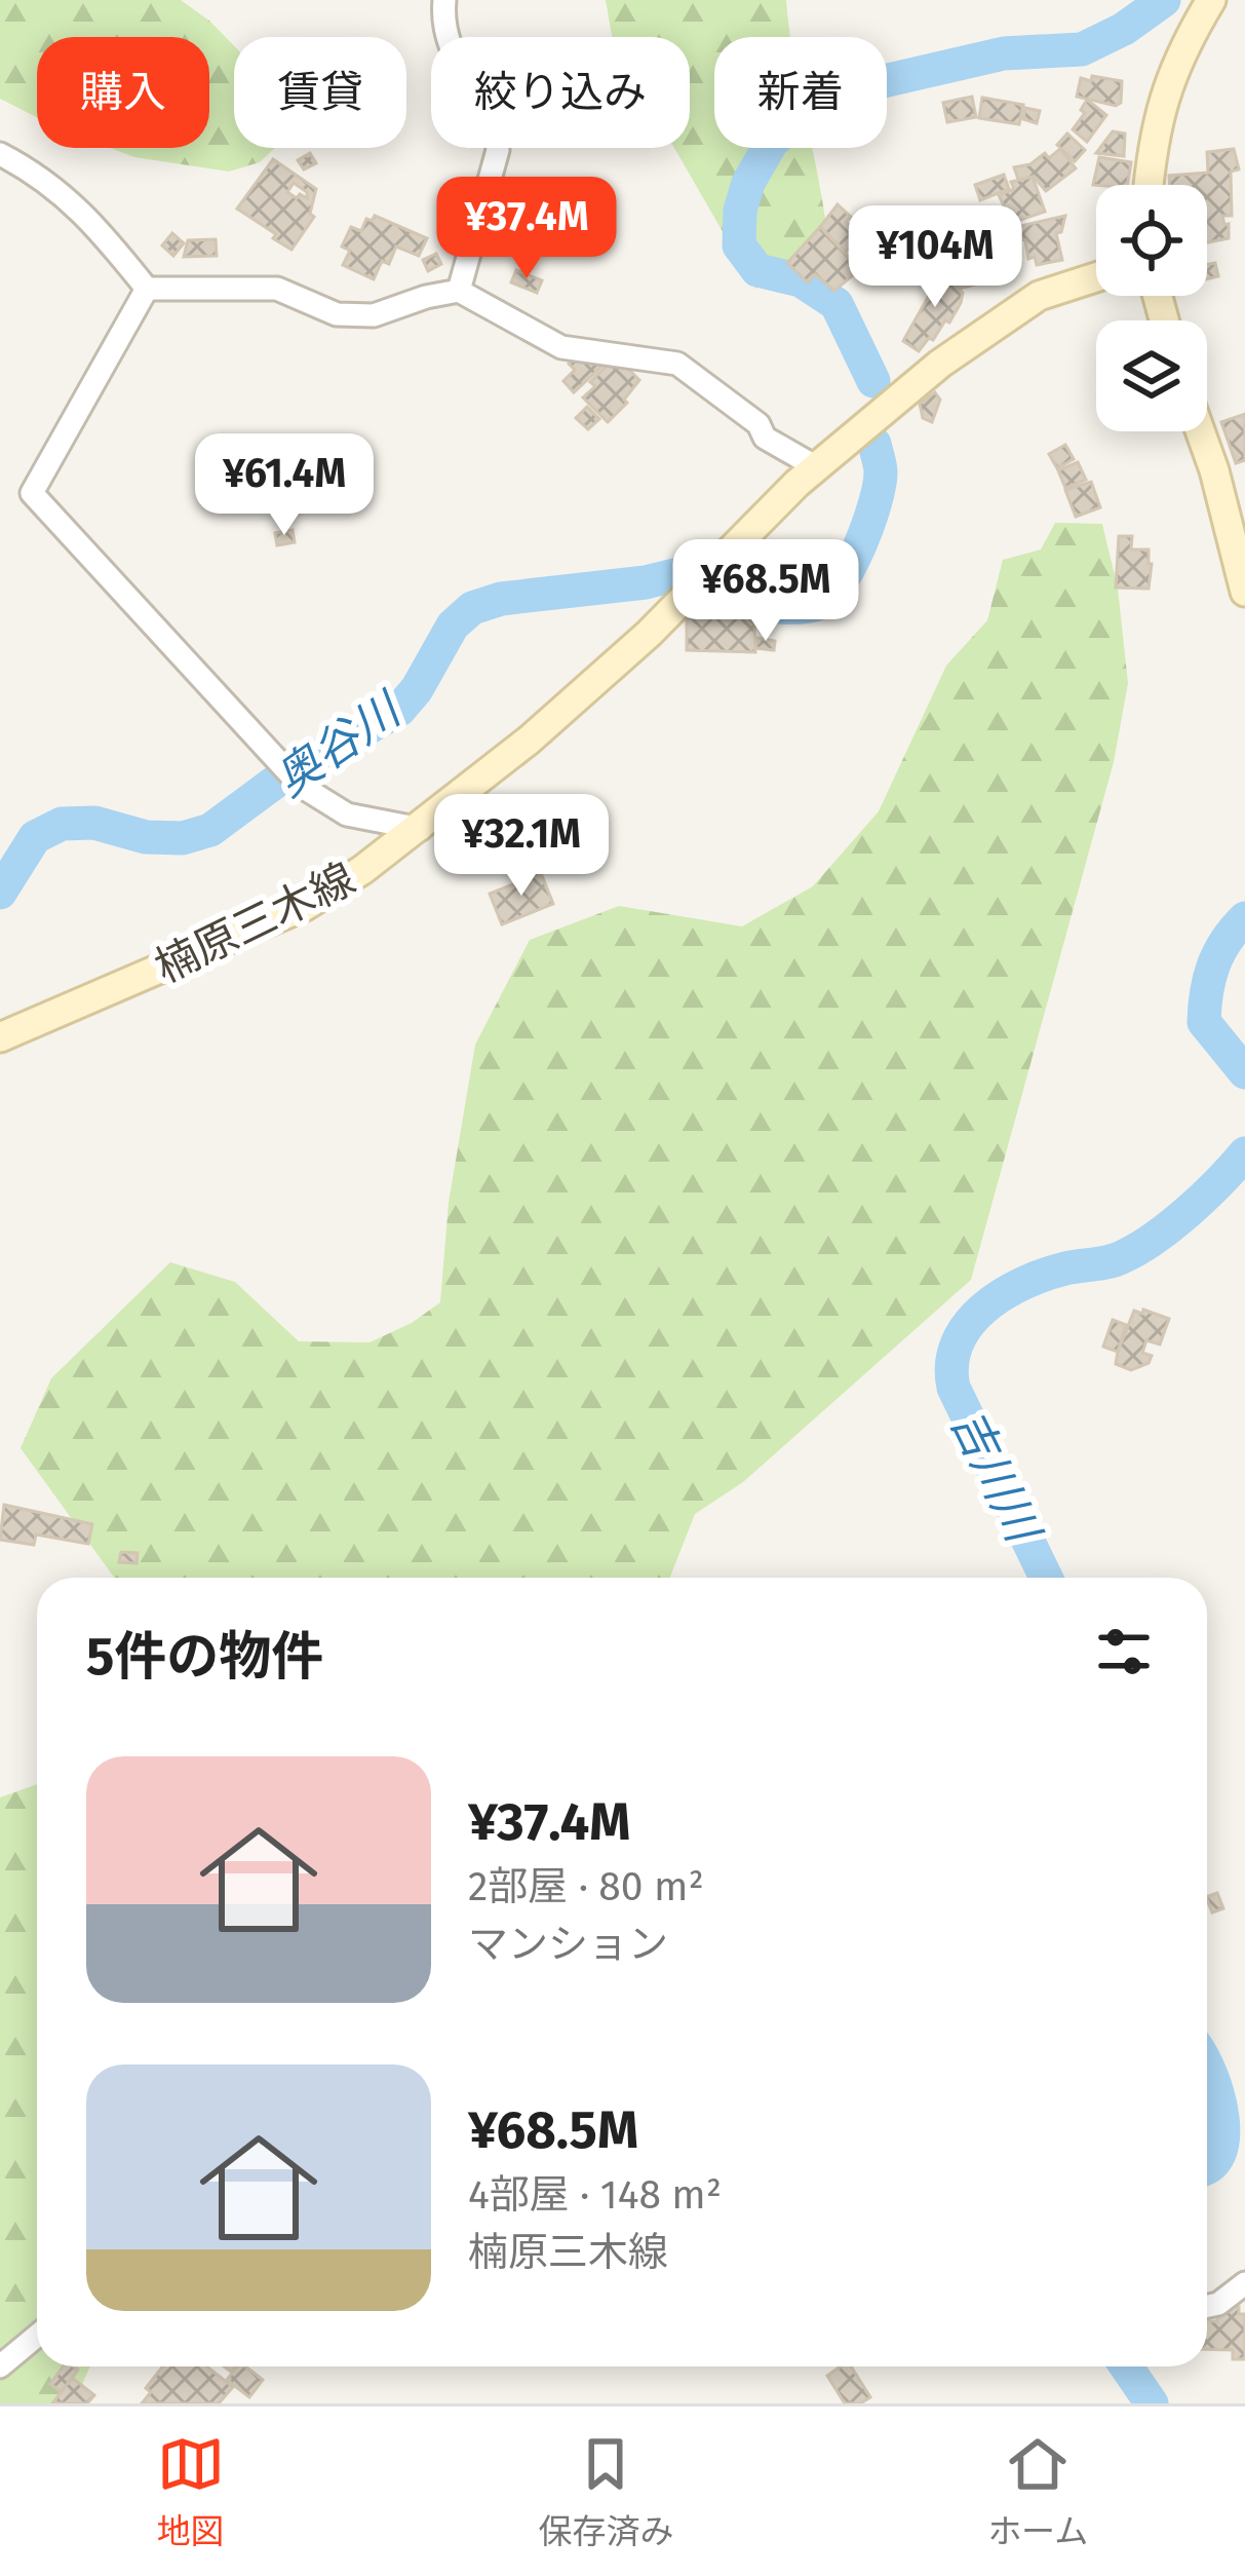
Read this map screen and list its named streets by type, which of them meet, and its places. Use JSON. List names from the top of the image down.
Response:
{
  "streets": {
    "main road": ["楠原三木線"]
  },
  "water": ["奥谷川", "吉川川"],
  "page": {
    "chip": [
      "購入",
      "賃貸",
      "絞り込み",
      "新着"
    ],
    "price": [
      "¥37.4M",
      "¥104M",
      "¥61.4M",
      "¥68.5M",
      "¥32.1M"
    ],
    "heading": "5件の物件",
    "list": [
      {
        "name": "¥37.4M",
        "note": "2部屋 · 80 m² · マンション"
      },
      {
        "name": "¥68.5M",
        "note": "4部屋 · 148 m² · 楠原三木線"
      }
    ],
    "tabs": ["地図", "保存済み", "ホーム"]
  }
}
